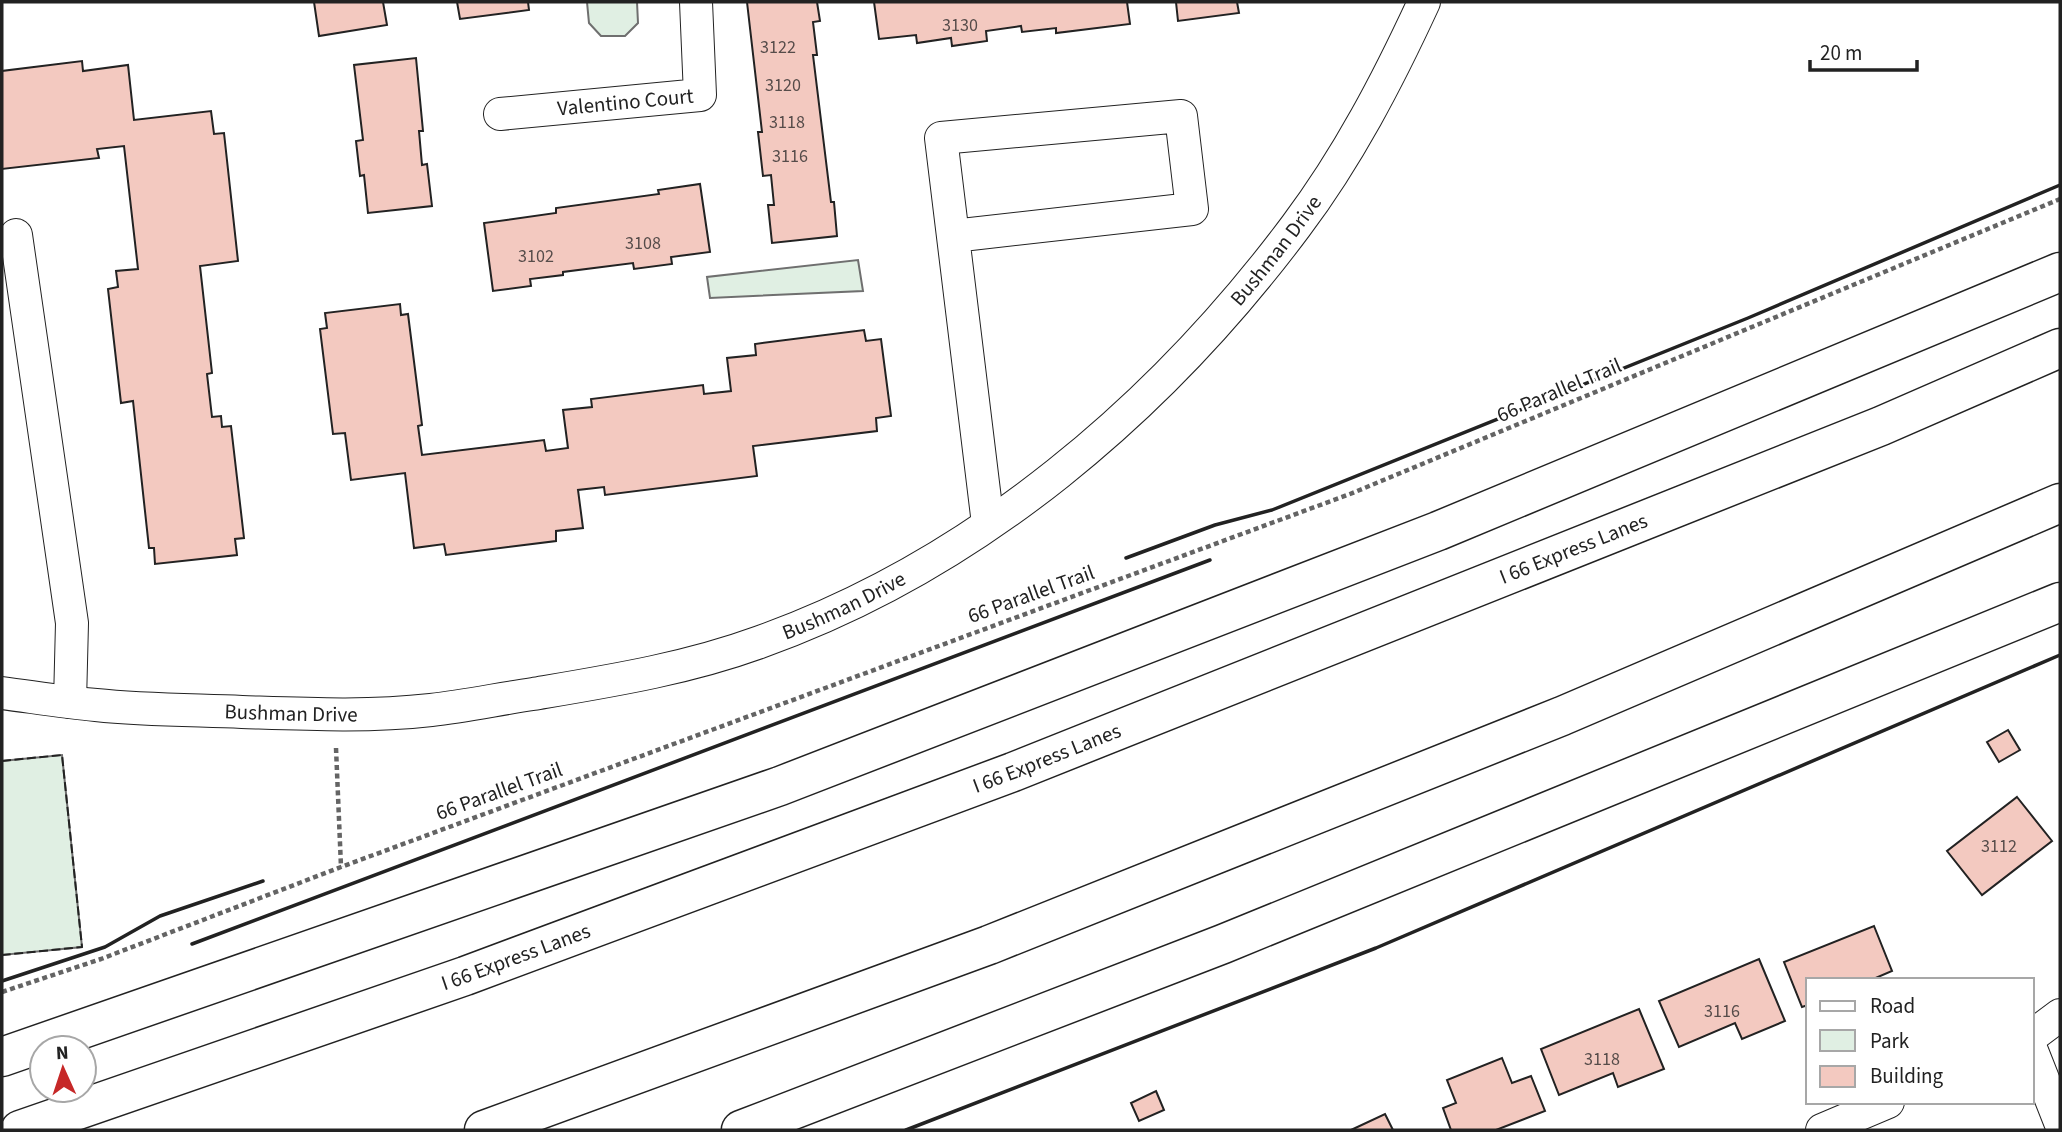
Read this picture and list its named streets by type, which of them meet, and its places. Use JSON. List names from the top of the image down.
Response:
{
  "streets": {
    "highway": ["I 66 Express Lanes"],
    "street": ["Valentino Court", "Bushman Drive"],
    "path": ["66 Parallel Trail"]
  },
  "house_numbers": [
    "3130",
    "3122",
    "3120",
    "3118",
    "3116",
    "3108",
    "3102",
    "3112",
    "3116",
    "3118"
  ],
  "legend": ["Road", "Park", "Building"],
  "scale_bar": "20 m",
  "north": "top"
}
